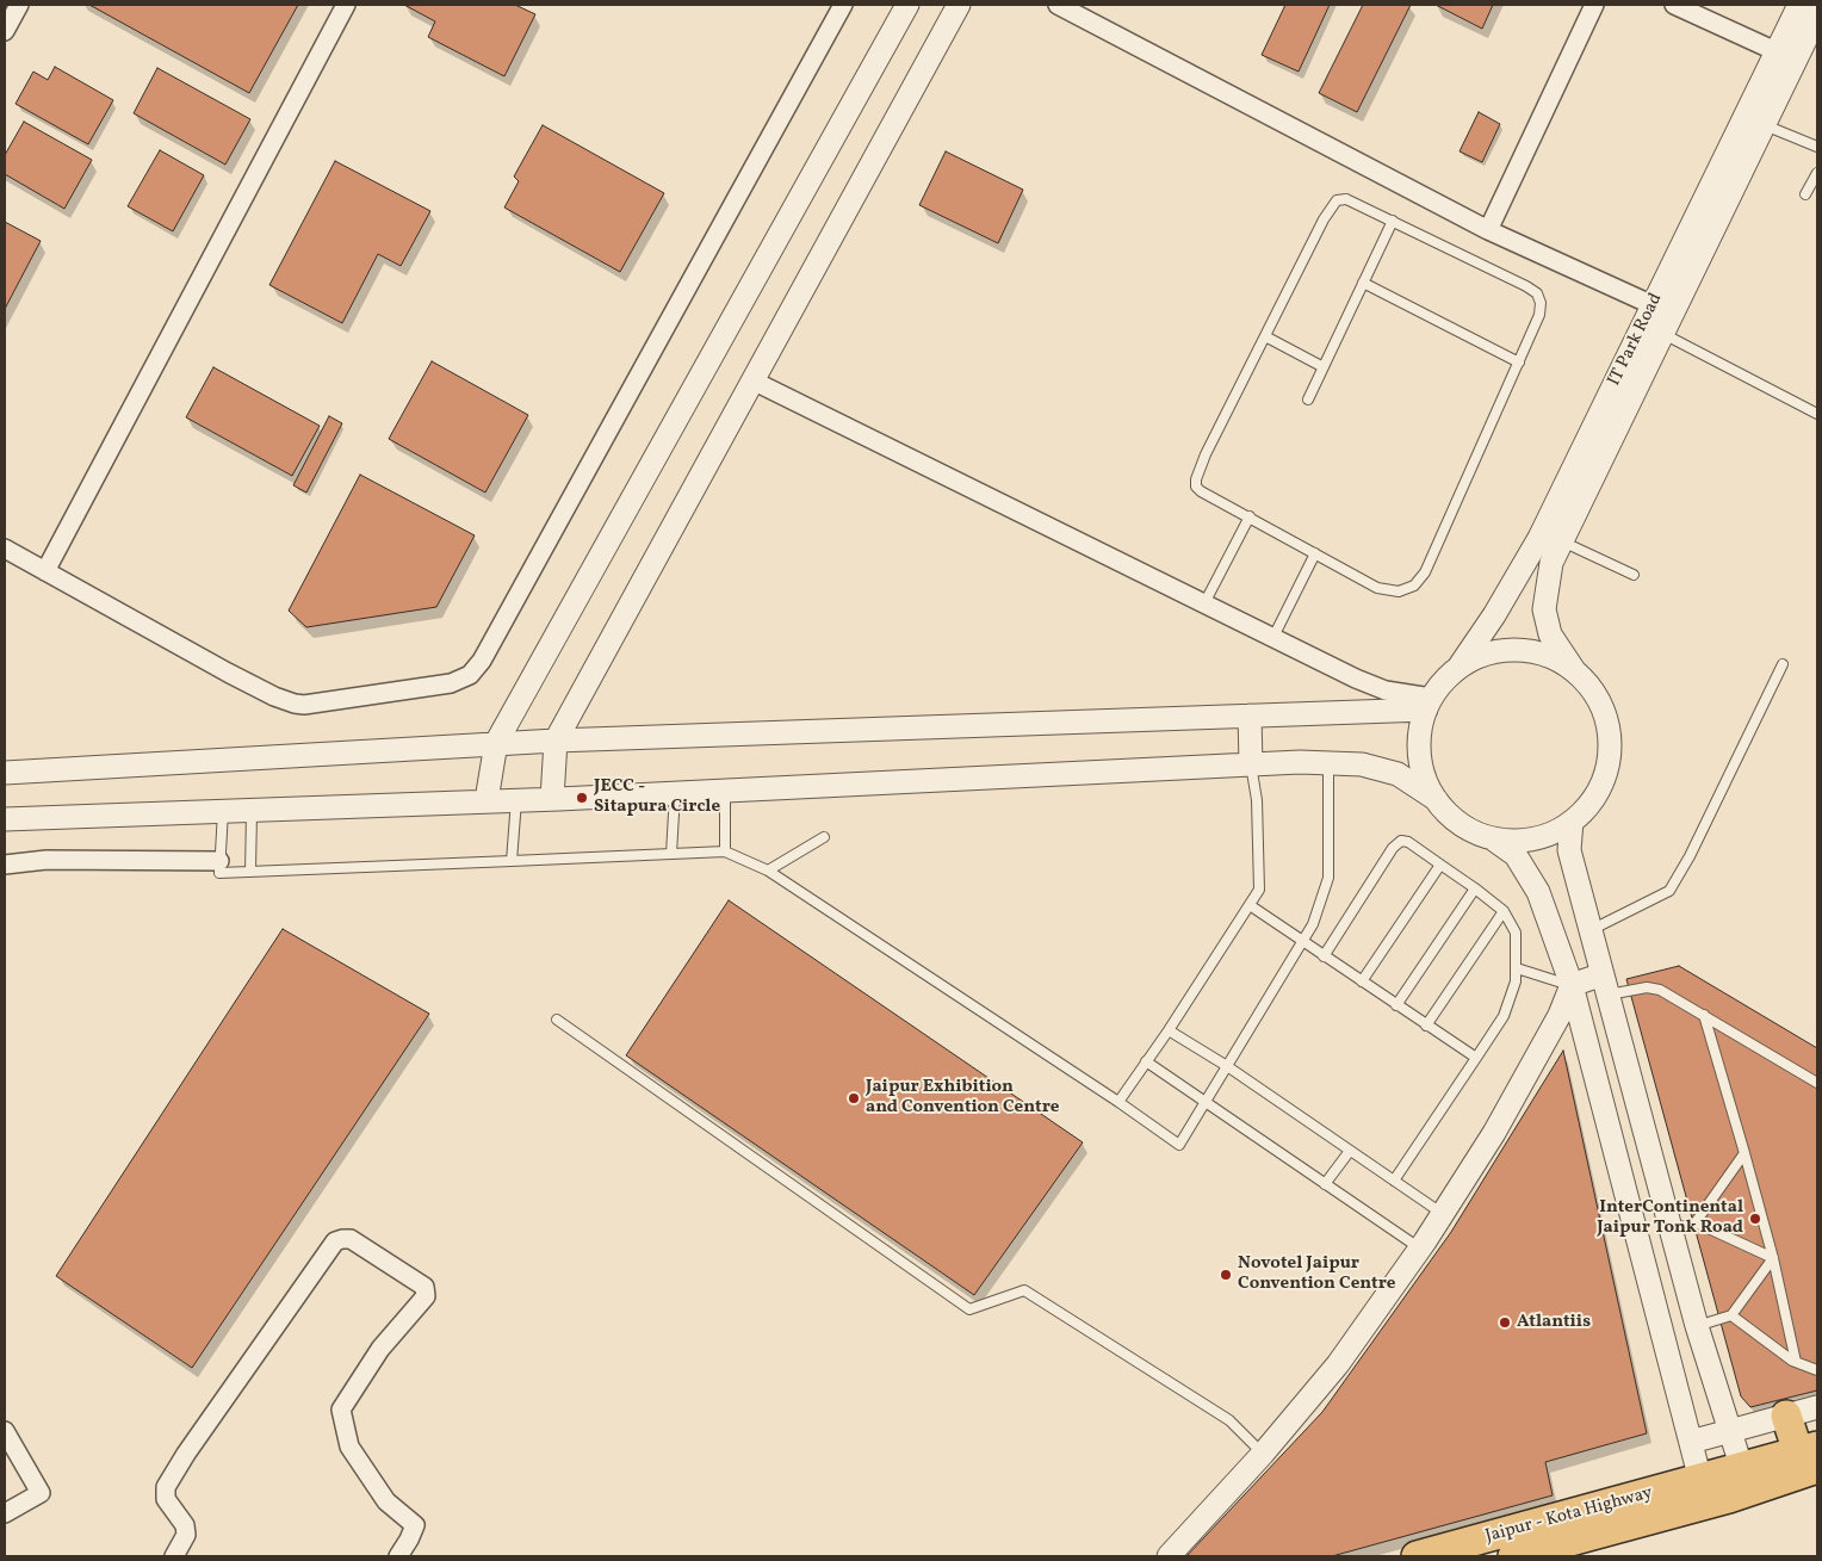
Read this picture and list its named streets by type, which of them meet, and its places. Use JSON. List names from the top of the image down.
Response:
{
  "streets": {
    "highway": ["Jaipur - Kota Highway"],
    "street": ["IT Park Road"]
  },
  "places": [
    "JECC - Sitapura Circle",
    "Jaipur Exhibition and Convention Centre",
    "InterContinental Jaipur Tonk Road",
    "Novotel Jaipur Convention Centre",
    "Atlantiis"
  ]
}
